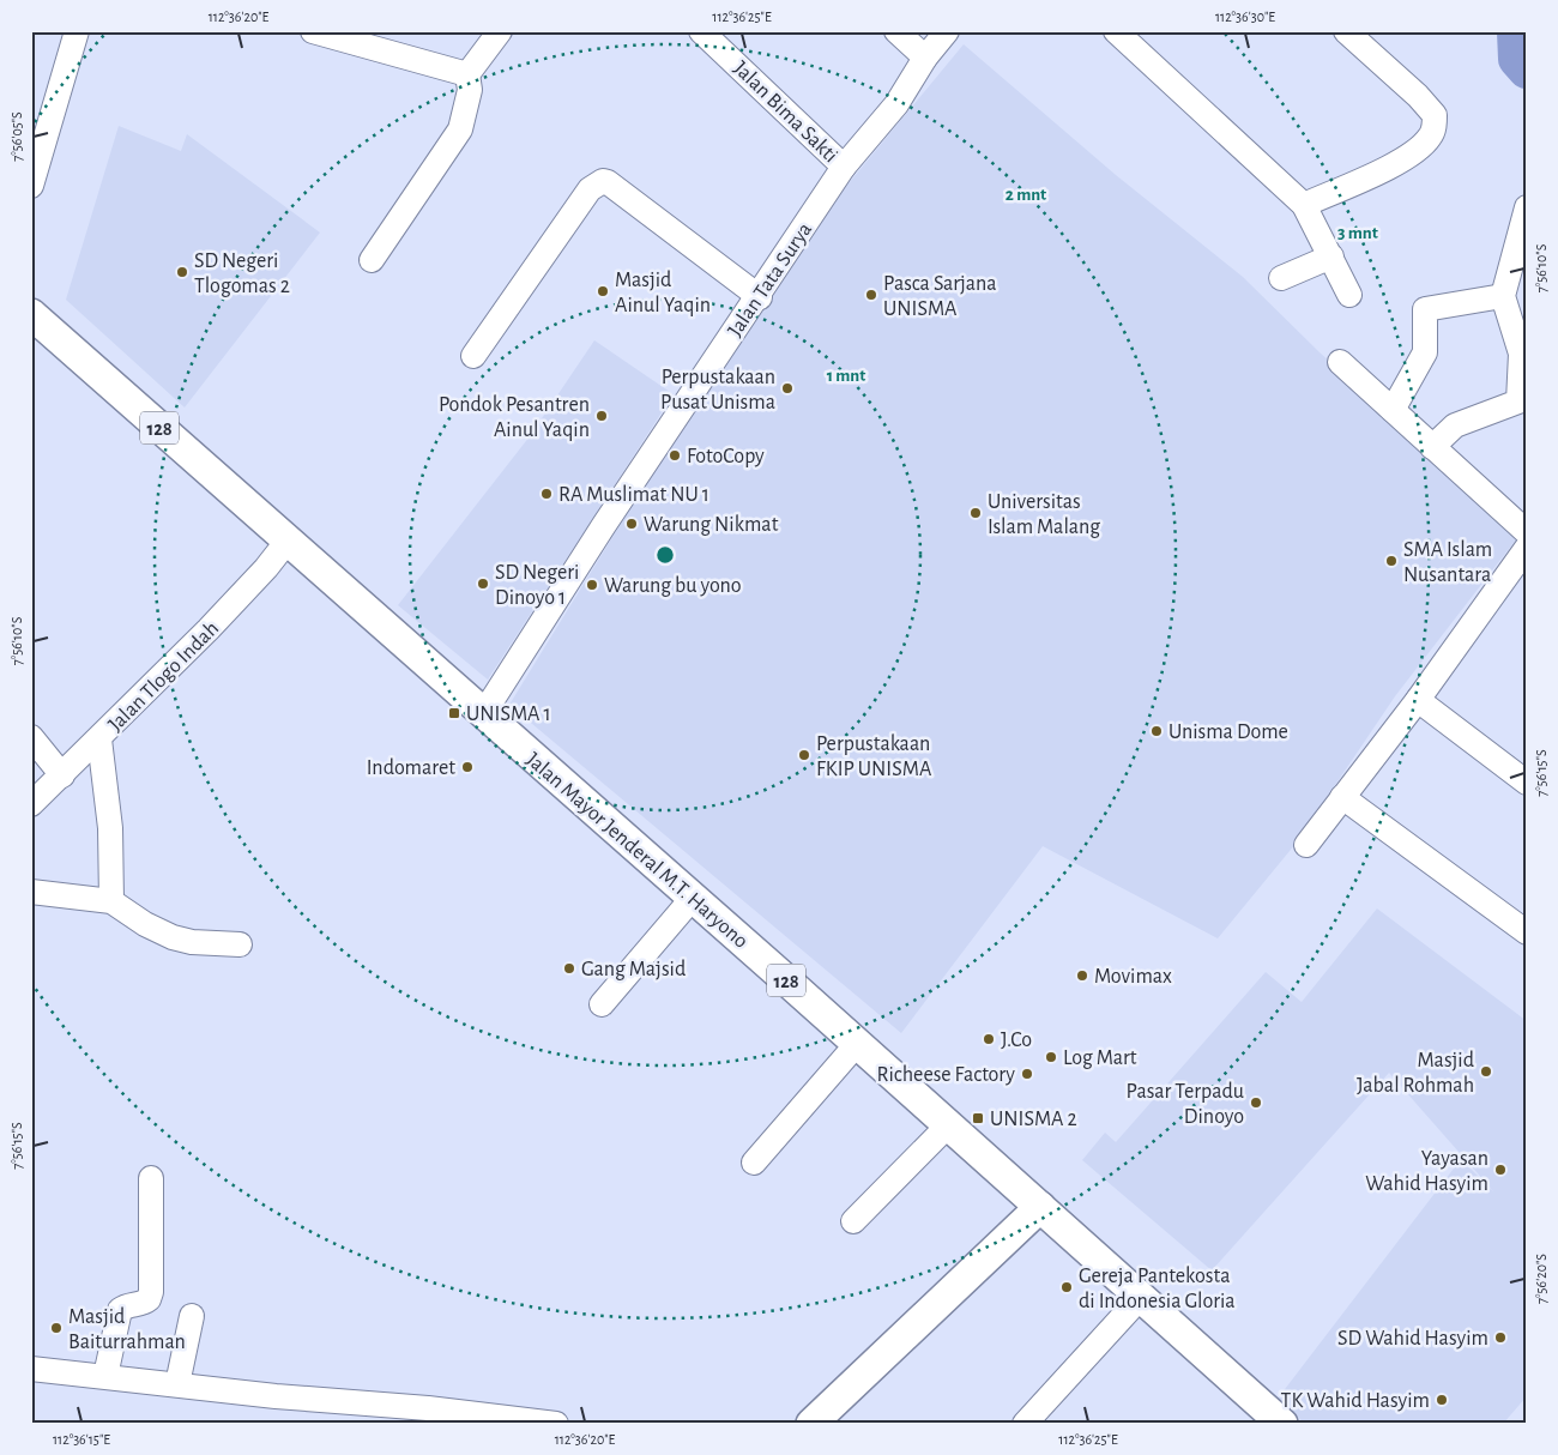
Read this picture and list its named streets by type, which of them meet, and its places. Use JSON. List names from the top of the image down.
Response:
{
  "streets": {
    "main road": ["128", "Jalan Mayor Jenderal M.T. Haryono"],
    "street": ["Jalan Bima Sakti", "Jalan Tata Surya", "Jalan Tlogo Indah"]
  },
  "crossings": [
    ["Jalan Bima Sakti", "Jalan Tata Surya"],
    ["Jalan Tata Surya", "Jalan Mayor Jenderal M.T. Haryono"],
    ["128", "Jalan Tlogo Indah"],
    ["128", "Jalan Mayor Jenderal M.T. Haryono"],
    ["Jalan Tlogo Indah", "Jalan Mayor Jenderal M.T. Haryono"]
  ],
  "places": {
    "other": [
      "SD Negeri Tlogomas 2",
      "Masjid Ainul Yaqin",
      "Pasca Sarjana UNISMA",
      "Perpustakaan Pusat Unisma",
      "Pondok Pesantren Ainul Yaqin",
      "FotoCopy",
      "RA Muslimat NU 1",
      "Universitas Islam Malang",
      "Warung Nikmat",
      "SMA Islam Nusantara",
      "SD Negeri Dinoyo 1",
      "Warung bu yono",
      "Unisma Dome",
      "Perpustakaan FKIP UNISMA",
      "Indomaret",
      "Gang Majsid",
      "Movimax",
      "J.Co",
      "Log Mart",
      "Masjid Jabal Rohmah",
      "Richeese Factory",
      "Pasar Terpadu Dinoyo",
      "Yayasan Wahid Hasyim",
      "Gereja Pantekosta di Indonesia Gloria",
      "Masjid Baiturrahman",
      "SD Wahid Hasyim",
      "TK Wahid Hasyim"
    ],
    "transit": ["UNISMA 1", "UNISMA 2"]
  },
  "coordinates": [
    "112°36'20\"E",
    "112°36'25\"E",
    "112°36'30\"E",
    "7°56'05\"S",
    "7°56'10\"S",
    "7°56'15\"S",
    "7°56'20\"S",
    "112°36'15\"E"
  ],
  "rings": ["2 mnt", "3 mnt", "1 mnt"]
}
